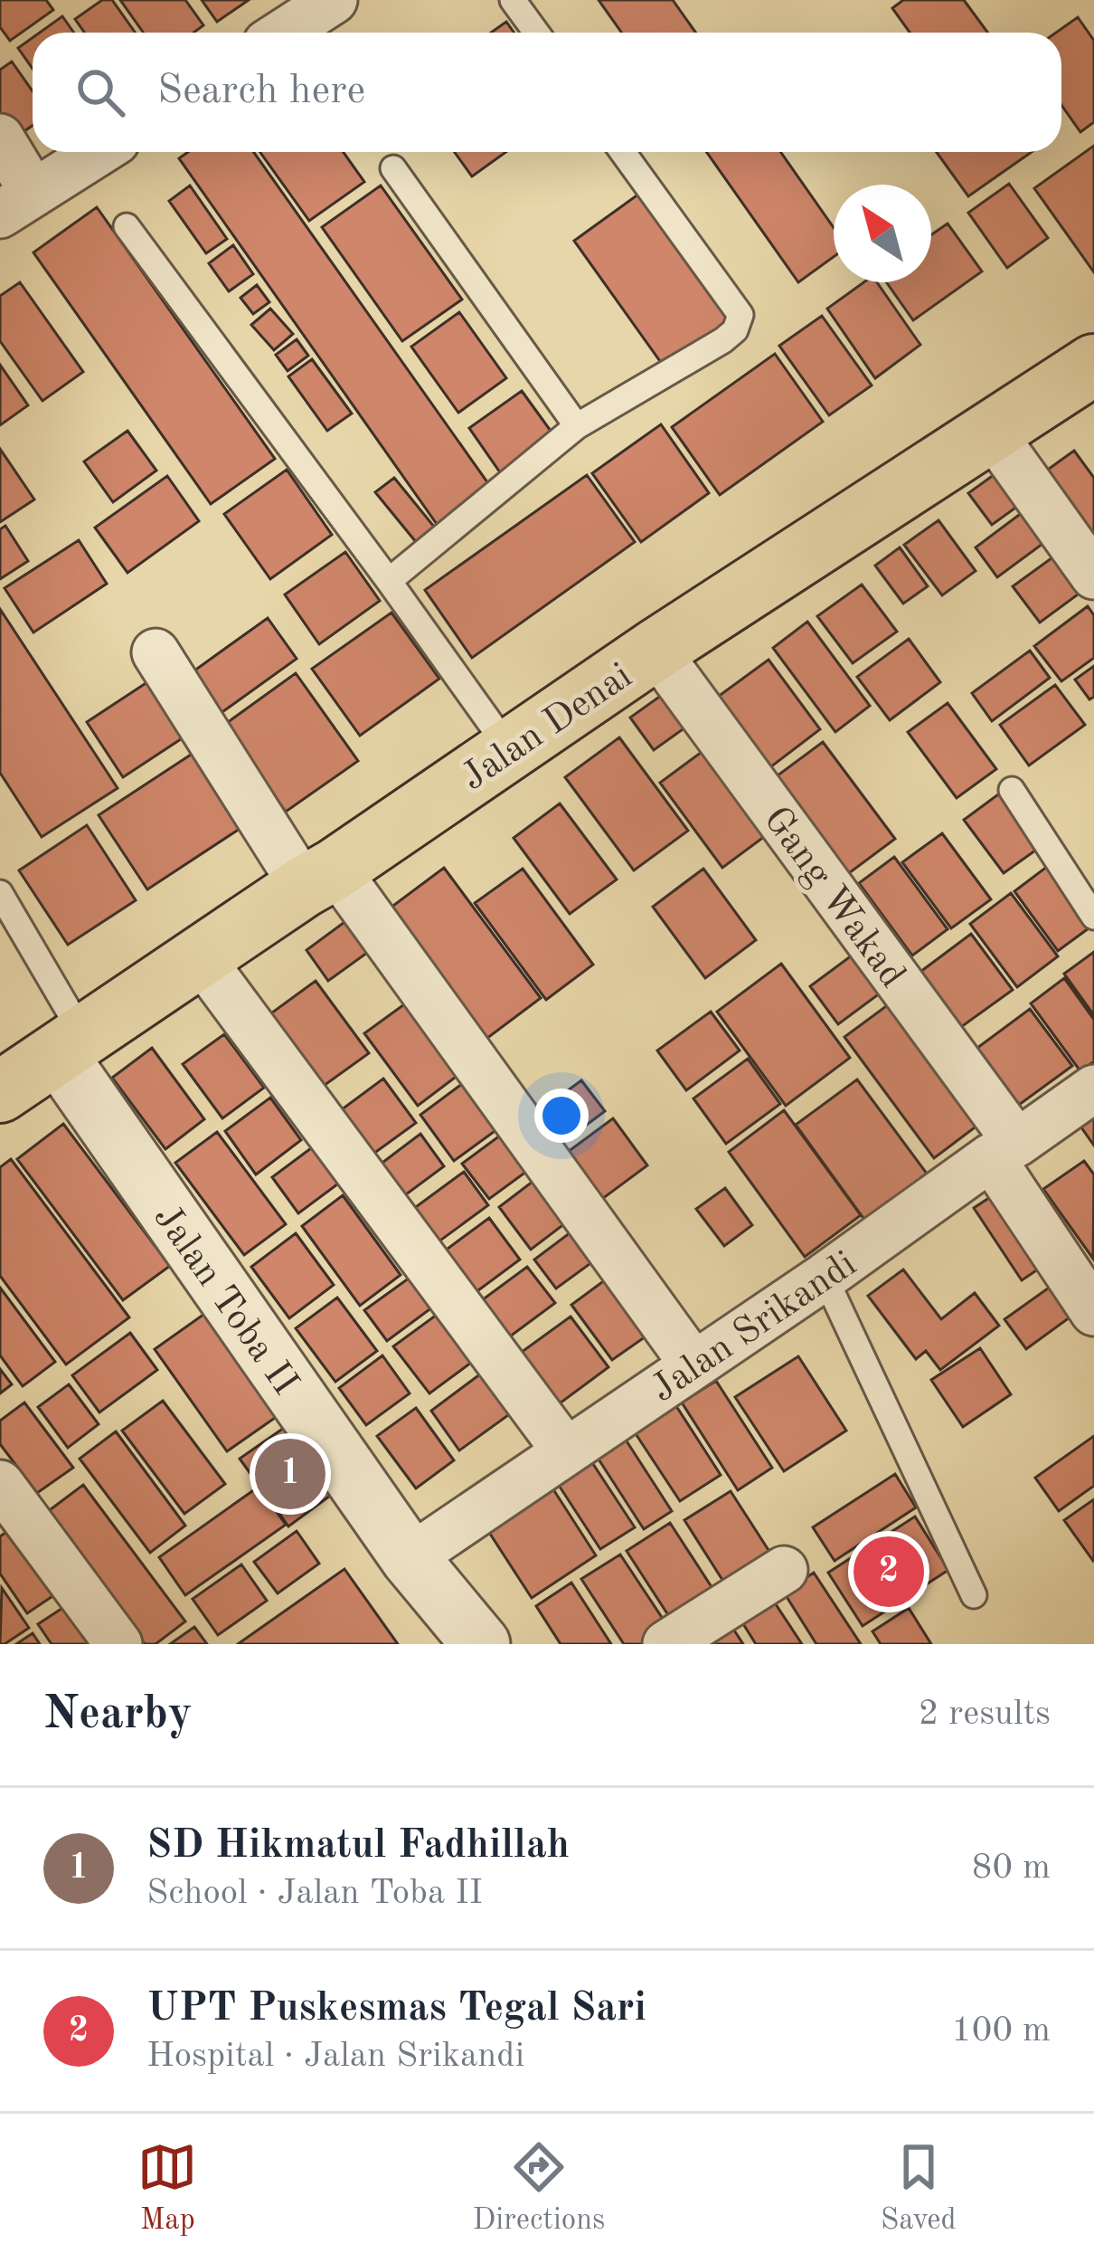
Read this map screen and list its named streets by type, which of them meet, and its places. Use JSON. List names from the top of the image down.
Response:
{
  "streets": {
    "main road": ["Jalan Denai"],
    "street": ["Gang Wakad", "Jalan Toba II", "Jalan Srikandi"]
  },
  "crossings": [
    ["Jalan Denai", "Gang Wakad"],
    ["Jalan Denai", "Jalan Toba II"],
    ["Gang Wakad", "Jalan Srikandi"],
    ["Jalan Toba II", "Jalan Srikandi"]
  ],
  "north": "top left",
  "page": {
    "search": "Search here",
    "pins": ["1", "2"],
    "heading": ["Nearby", "2 results"],
    "list": [
      {
        "mark": "1",
        "name": "SD Hikmatul Fadhillah",
        "note": "School · Jalan Toba II",
        "value": "80 m"
      },
      {
        "mark": "2",
        "name": "UPT Puskesmas Tegal Sari",
        "note": "Hospital · Jalan Srikandi",
        "value": "100 m"
      }
    ],
    "nav": ["Map", "Directions", "Saved"]
  }
}
